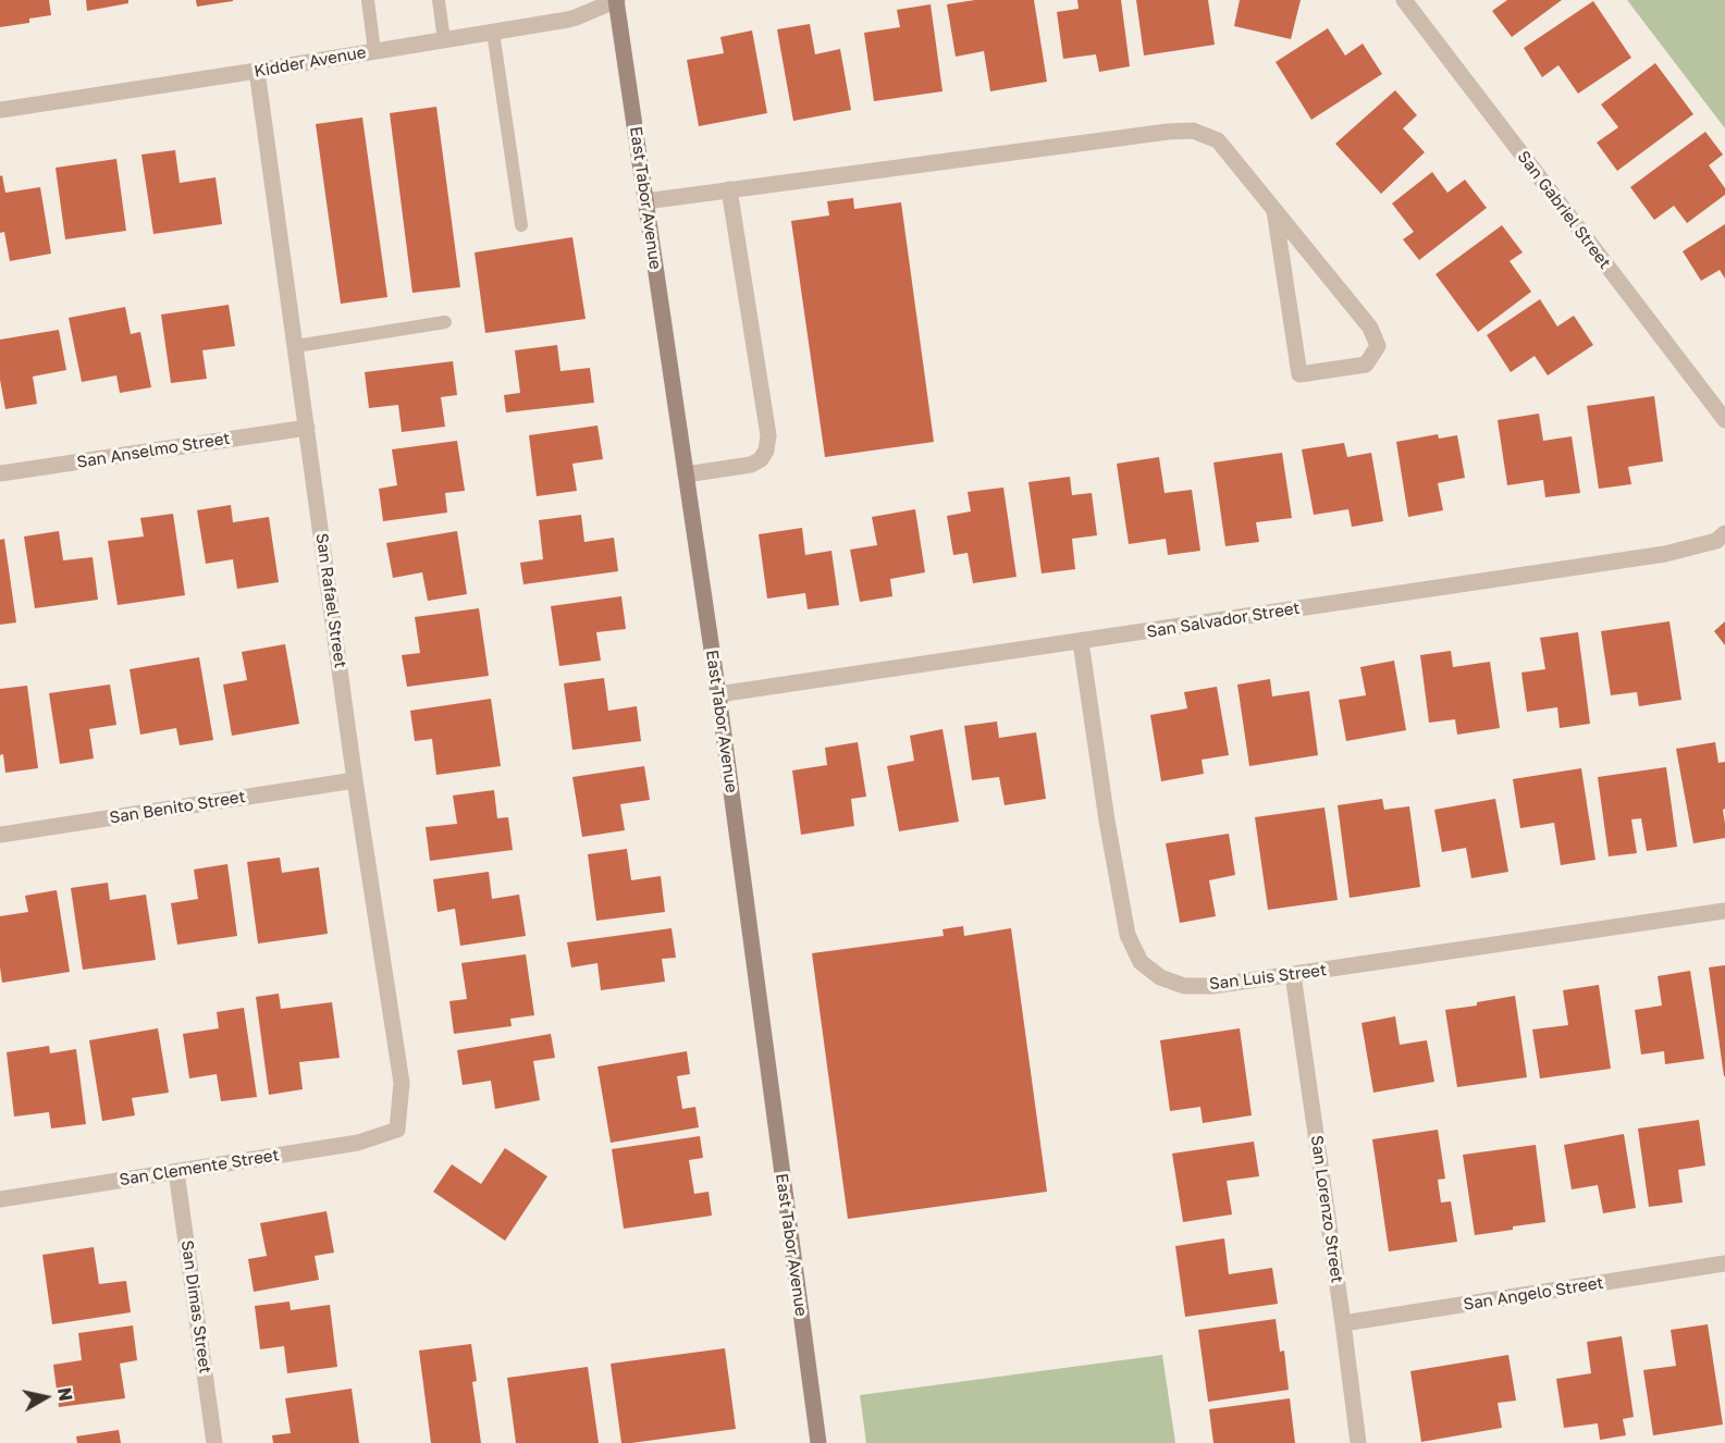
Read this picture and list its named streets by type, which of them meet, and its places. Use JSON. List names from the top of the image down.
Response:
{
  "streets": {
    "main road": ["East Tabor Avenue"],
    "street": [
      "Kidder Avenue",
      "San Gabriel Street",
      "San Anselmo Street",
      "San Rafael Street",
      "San Salvador Street",
      "San Benito Street",
      "San Luis Street",
      "San Clemente Street",
      "San Lorenzo Street",
      "San Angelo Street",
      "San Dimas Street"
    ]
  },
  "crossings": [
    ["Kidder Avenue", "East Tabor Avenue"],
    ["Kidder Avenue", "San Rafael Street"],
    ["East Tabor Avenue", "San Salvador Street"],
    ["San Anselmo Street", "San Rafael Street"],
    ["San Rafael Street", "San Benito Street"],
    ["San Rafael Street", "San Clemente Street"],
    ["San Salvador Street", "San Luis Street"],
    ["San Luis Street", "San Lorenzo Street"],
    ["San Clemente Street", "San Dimas Street"],
    ["San Lorenzo Street", "San Angelo Street"]
  ],
  "north": "right"
}
